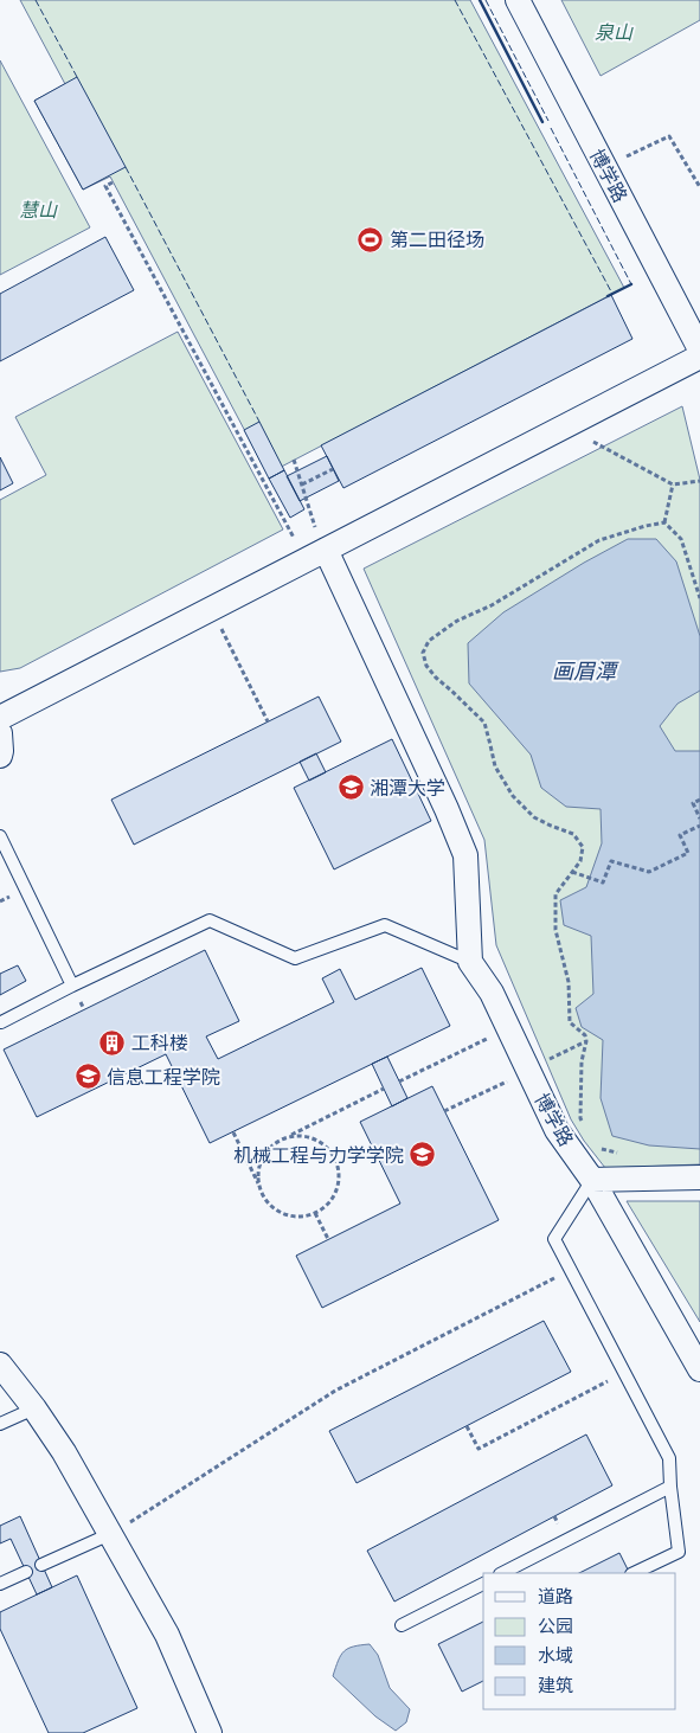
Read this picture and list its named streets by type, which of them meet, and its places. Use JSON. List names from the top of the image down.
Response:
{
  "streets": {
    "street": ["博学路"]
  },
  "water": ["画眉潭"],
  "parks": ["泉山", "慧山"],
  "places": {
    "sports": ["第二田径场"],
    "school or university": ["湘潭大学", "信息工程学院", "机械工程与力学学院"],
    "building": ["工科楼"]
  },
  "legend": [
    "道路",
    "公园",
    "水域",
    "建筑"
  ]
}
